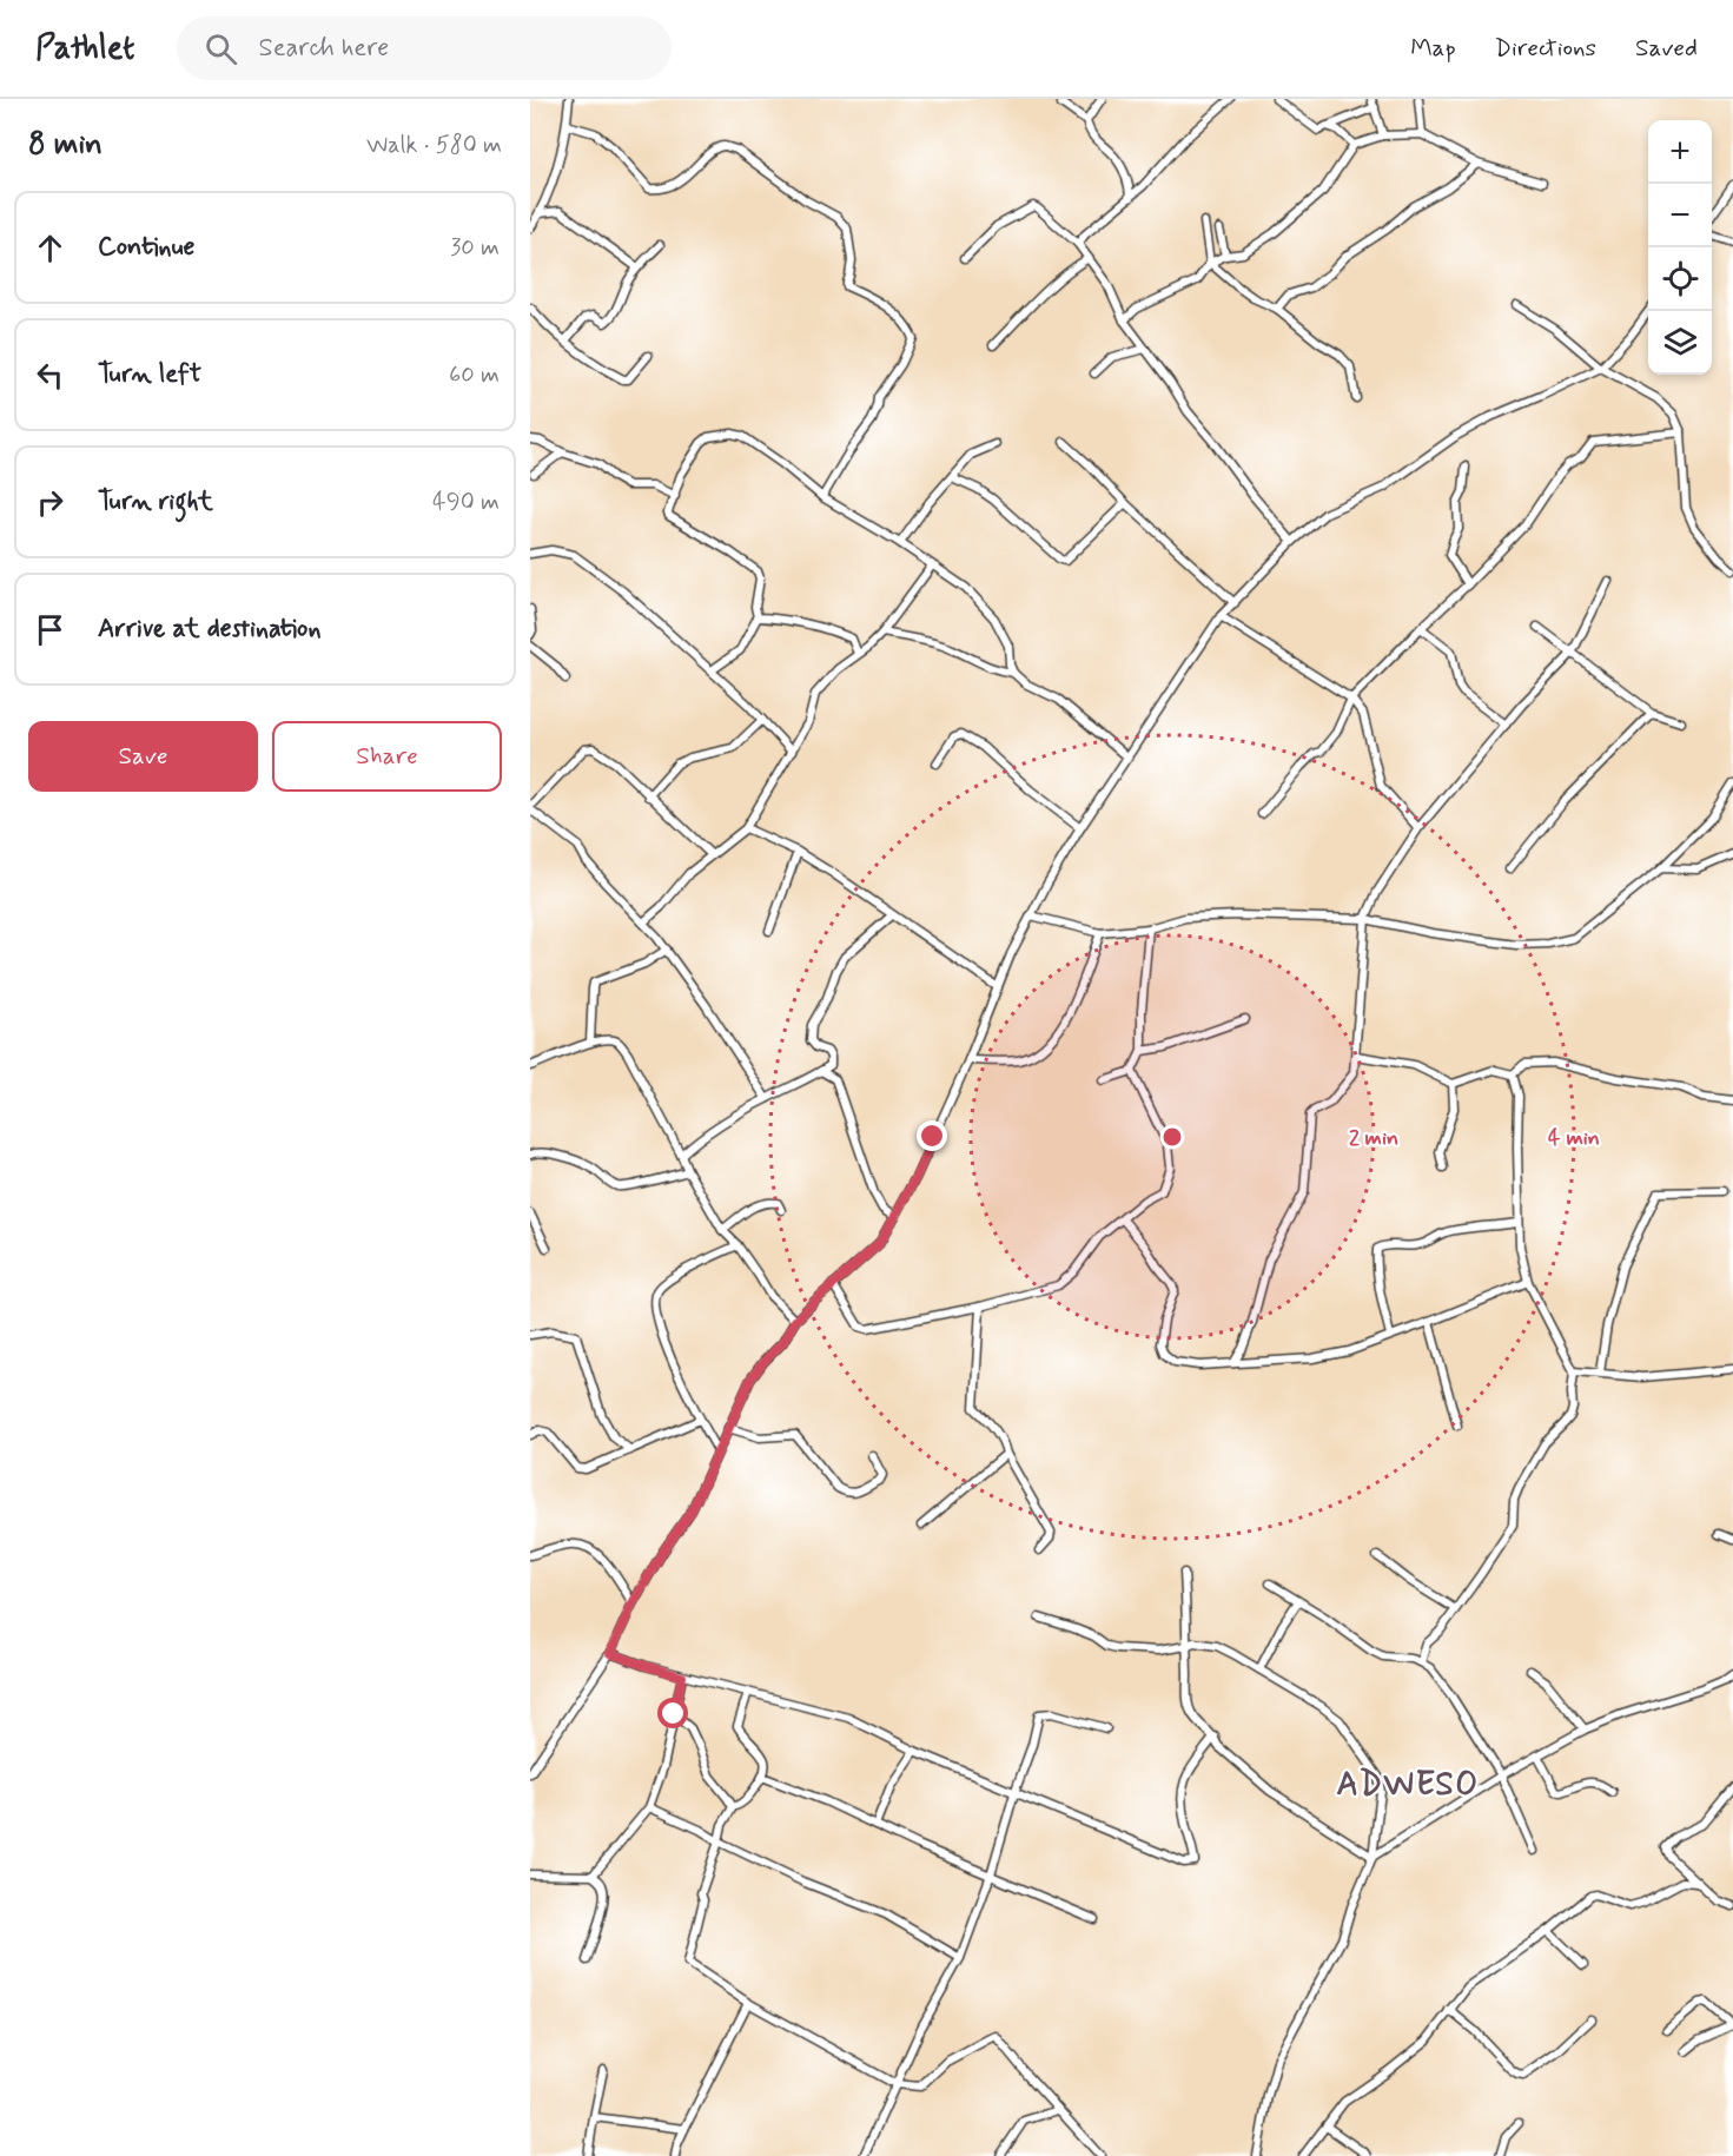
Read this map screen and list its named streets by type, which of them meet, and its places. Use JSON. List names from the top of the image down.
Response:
{
  "districts": ["ADWESO"],
  "page": {
    "header": "Pathlet",
    "search": "Search here",
    "nav": ["Map", "Directions", "Saved"],
    "heading": ["8 min", "Walk · 580 m"],
    "map_buttons": ["+", "−"],
    "list": [
      ["Continue", "30 m"],
      ["Turn left", "60 m"],
      ["Turn right", "490 m"],
      "Arrive at destination"
    ],
    "buttons": ["Save", "Share"]
  },
  "rings": ["2 min", "4 min"]
}
